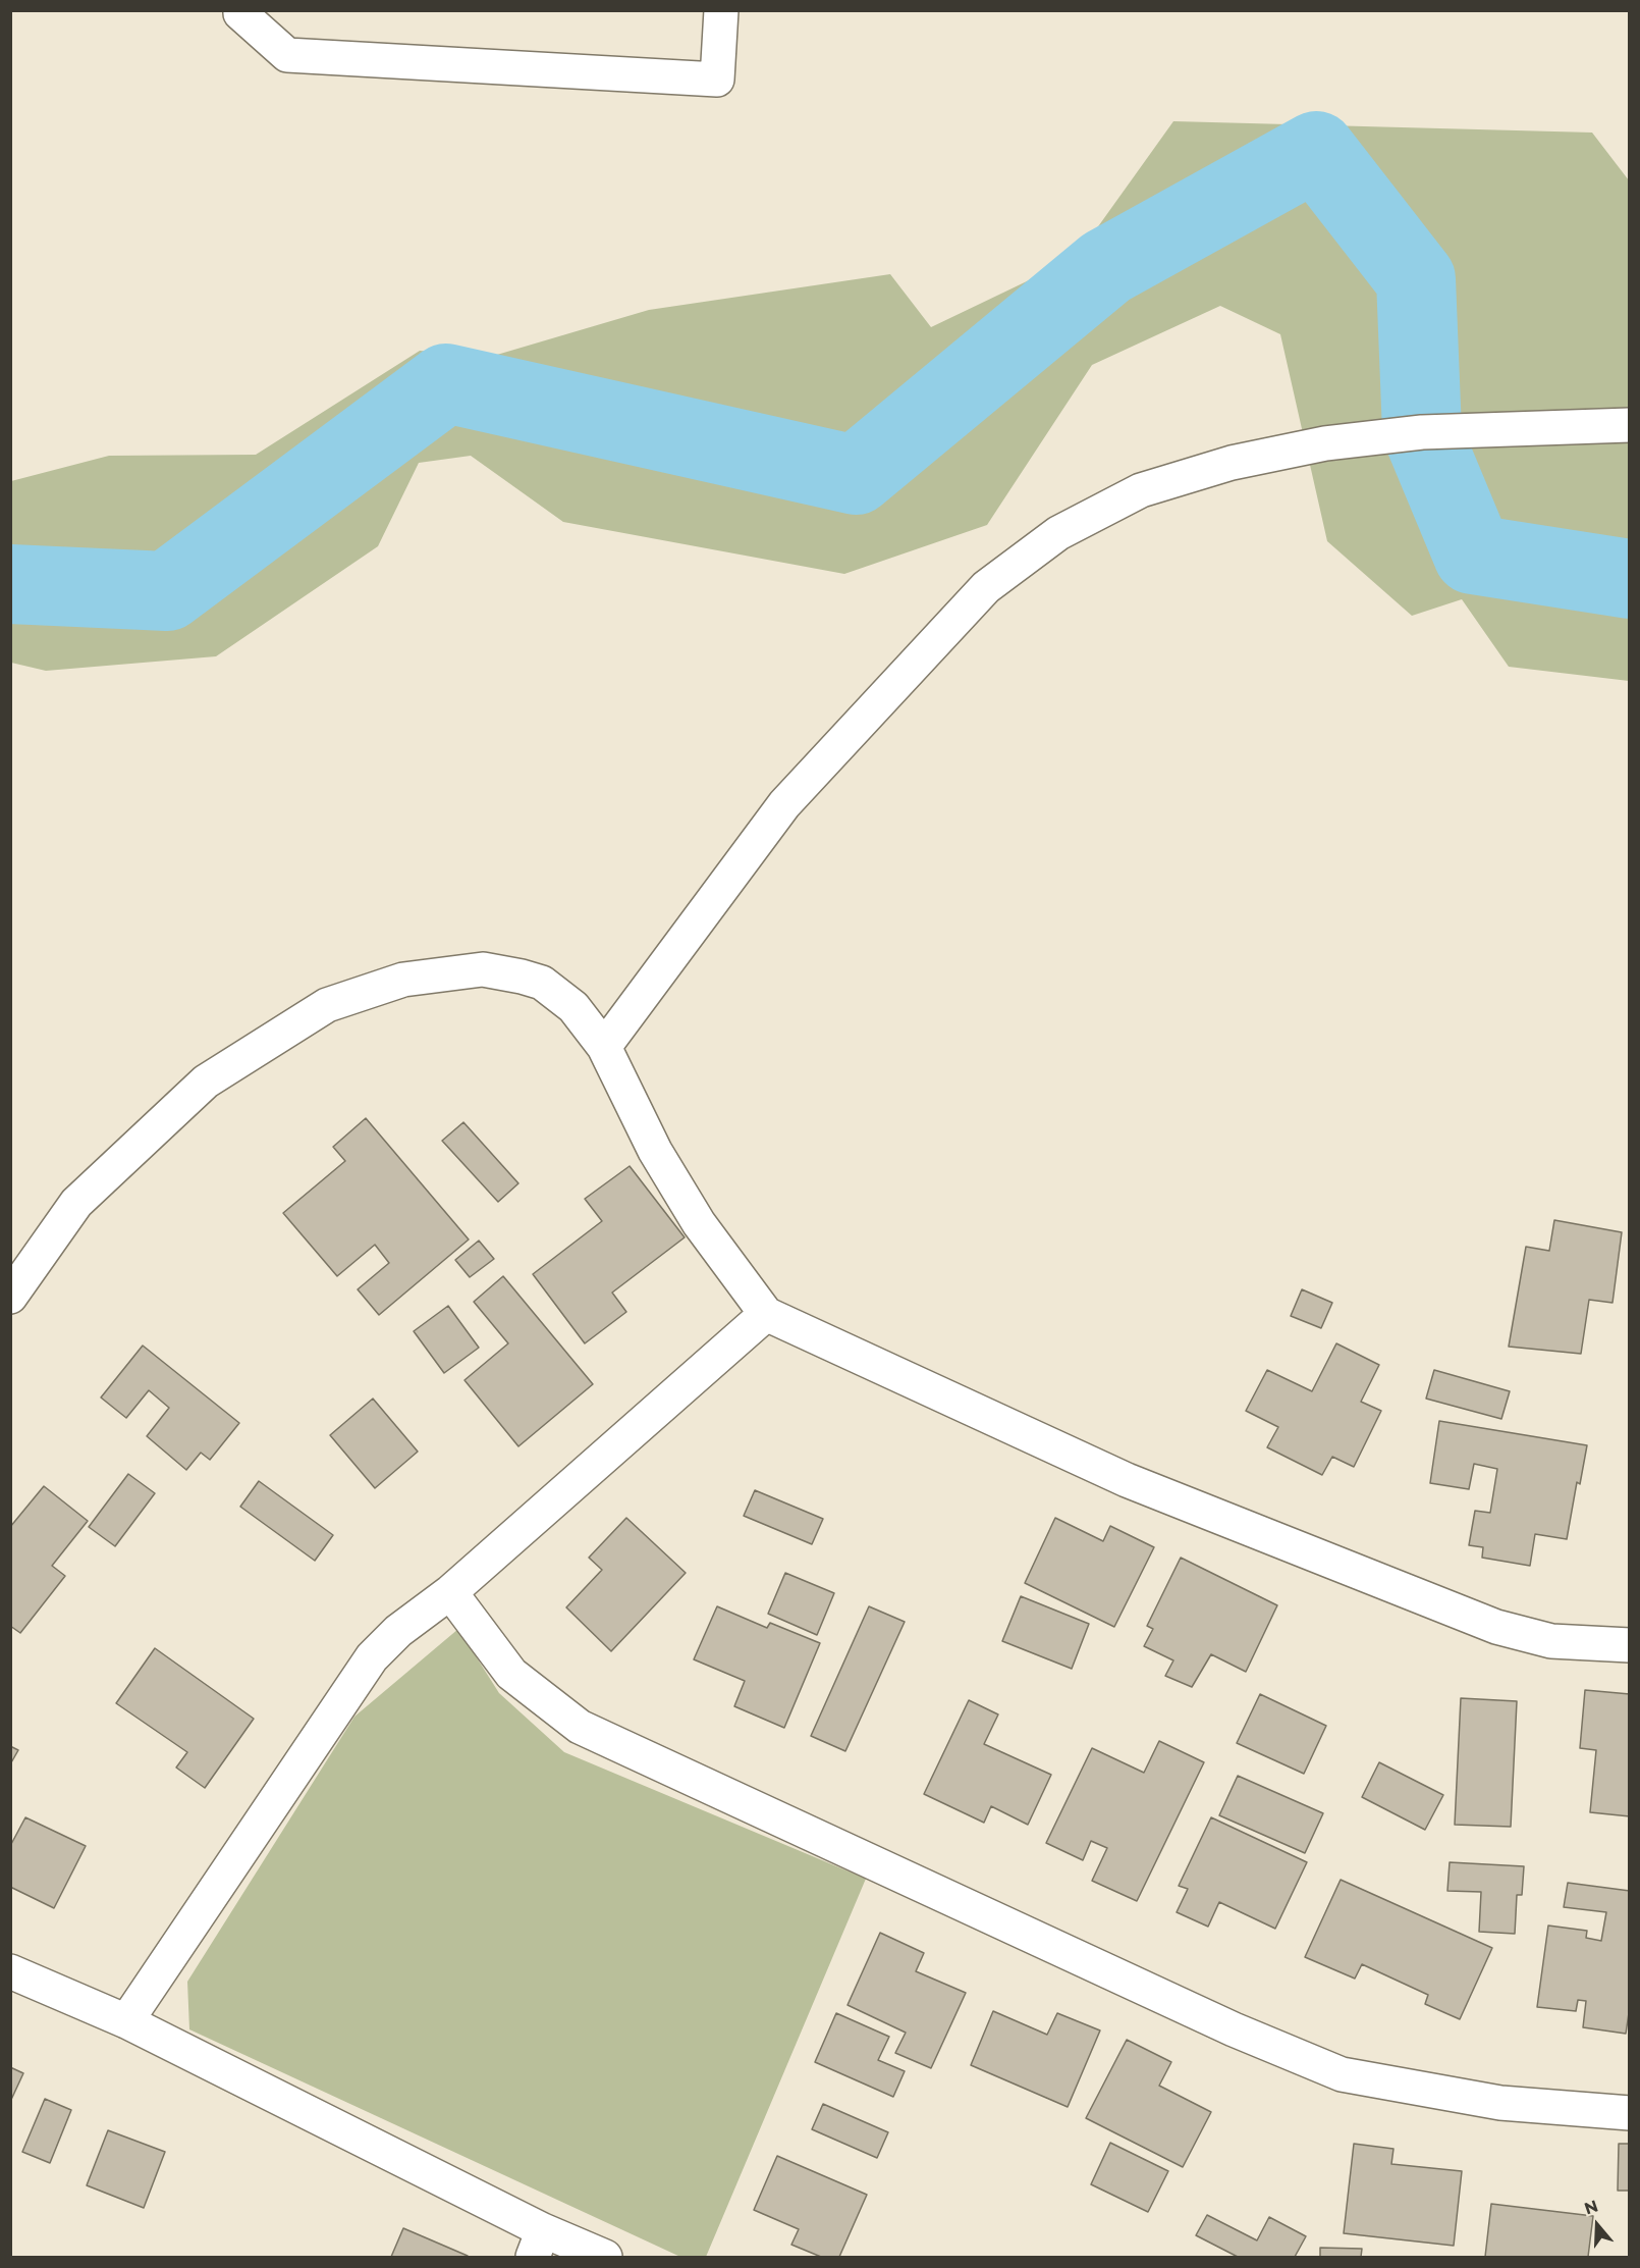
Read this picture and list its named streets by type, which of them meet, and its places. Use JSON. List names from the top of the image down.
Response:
{
  "north": "top"
}
